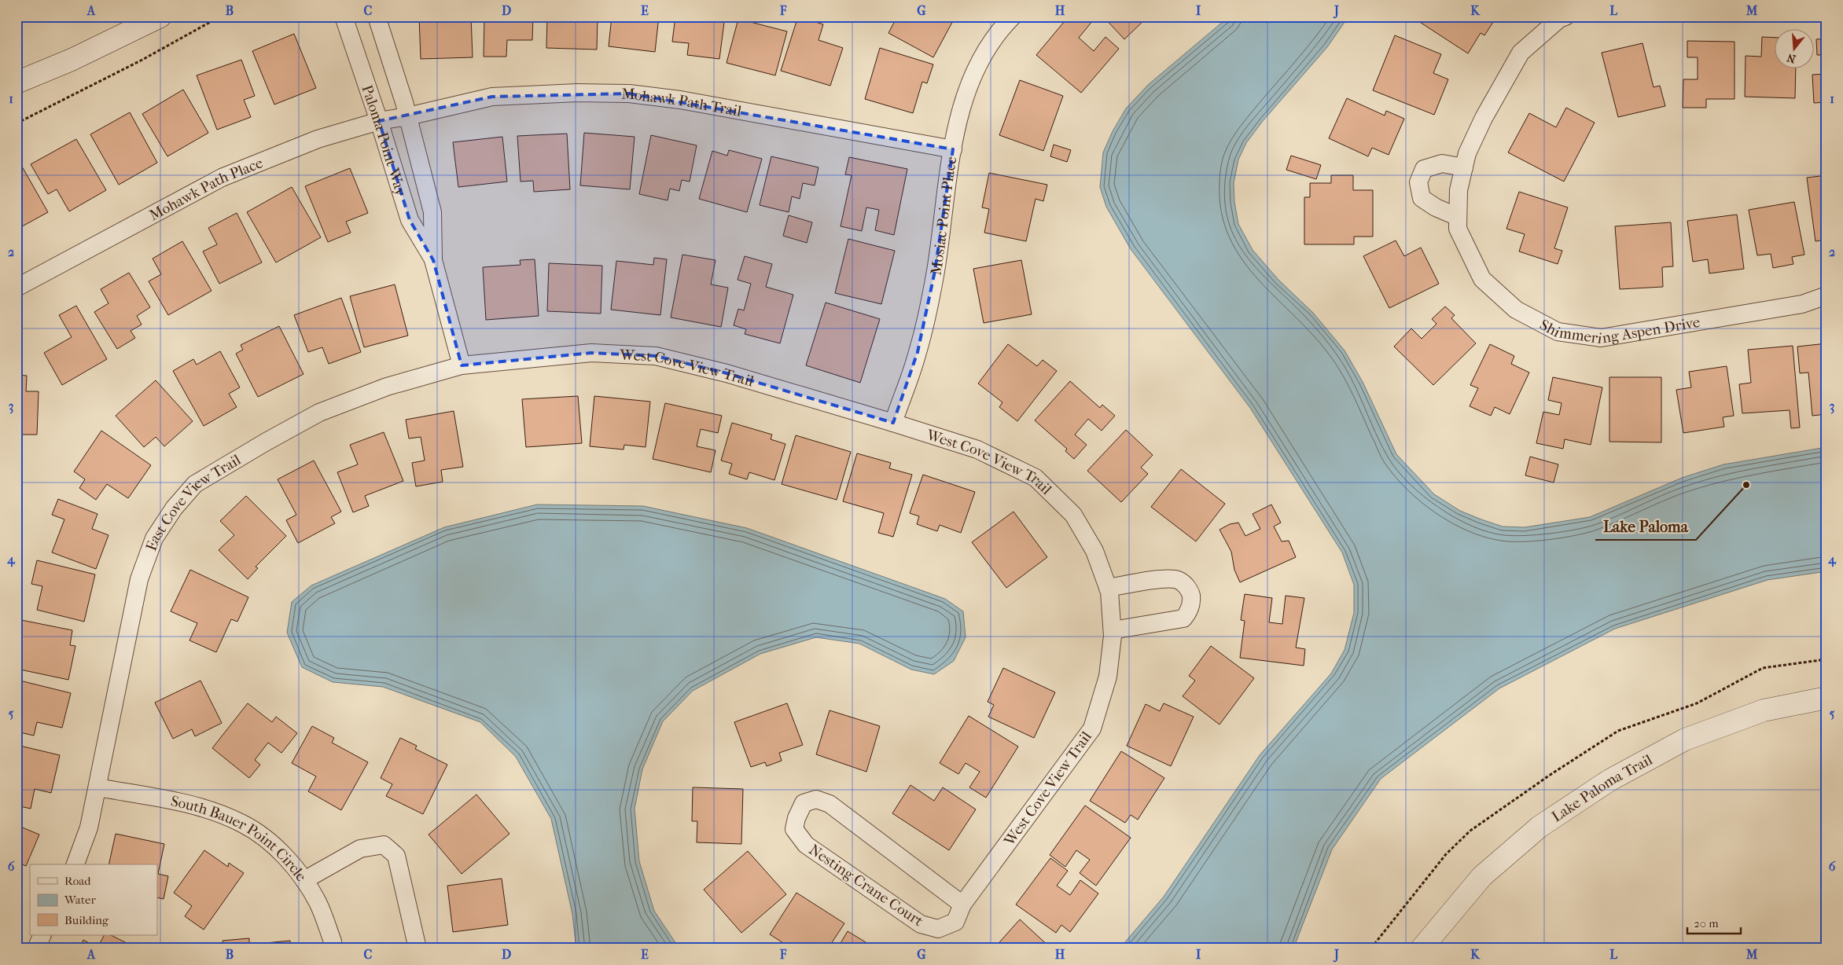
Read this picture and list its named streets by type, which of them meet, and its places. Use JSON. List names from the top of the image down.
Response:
{
  "streets": {
    "street": [
      "Mohawk Path Trail",
      "Paloma Point Way",
      "Mohawk Path Place",
      "Mosiac Point Place",
      "Shimmering Aspen Drive",
      "West Cove View Trail",
      "East Cove View Trail",
      "Lake Paloma Trail",
      "South Bauer Point Circle",
      "Nesting Crane Court"
    ]
  },
  "crossings": [
    ["Mohawk Path Trail", "Paloma Point Way"],
    ["Mohawk Path Trail", "Mohawk Path Place"],
    ["Mohawk Path Trail", "Mosiac Point Place"],
    ["Paloma Point Way", "Mohawk Path Place"],
    ["Paloma Point Way", "West Cove View Trail"],
    ["Paloma Point Way", "East Cove View Trail"],
    ["Mosiac Point Place", "West Cove View Trail"],
    ["West Cove View Trail", "East Cove View Trail"],
    ["West Cove View Trail", "Nesting Crane Court"],
    ["East Cove View Trail", "South Bauer Point Circle"]
  ],
  "places": ["Lake Paloma"],
  "legend": ["Road", "Water", "Building"],
  "scale_bar": "20 m",
  "north": "bottom",
  "grid": {
    "columns": [
      "A",
      "B",
      "C",
      "D",
      "E",
      "F",
      "G",
      "H",
      "I",
      "J",
      "K",
      "L",
      "M"
    ],
    "rows": [
      "1",
      "2",
      "3",
      "4",
      "5",
      "6"
    ]
  }
}
